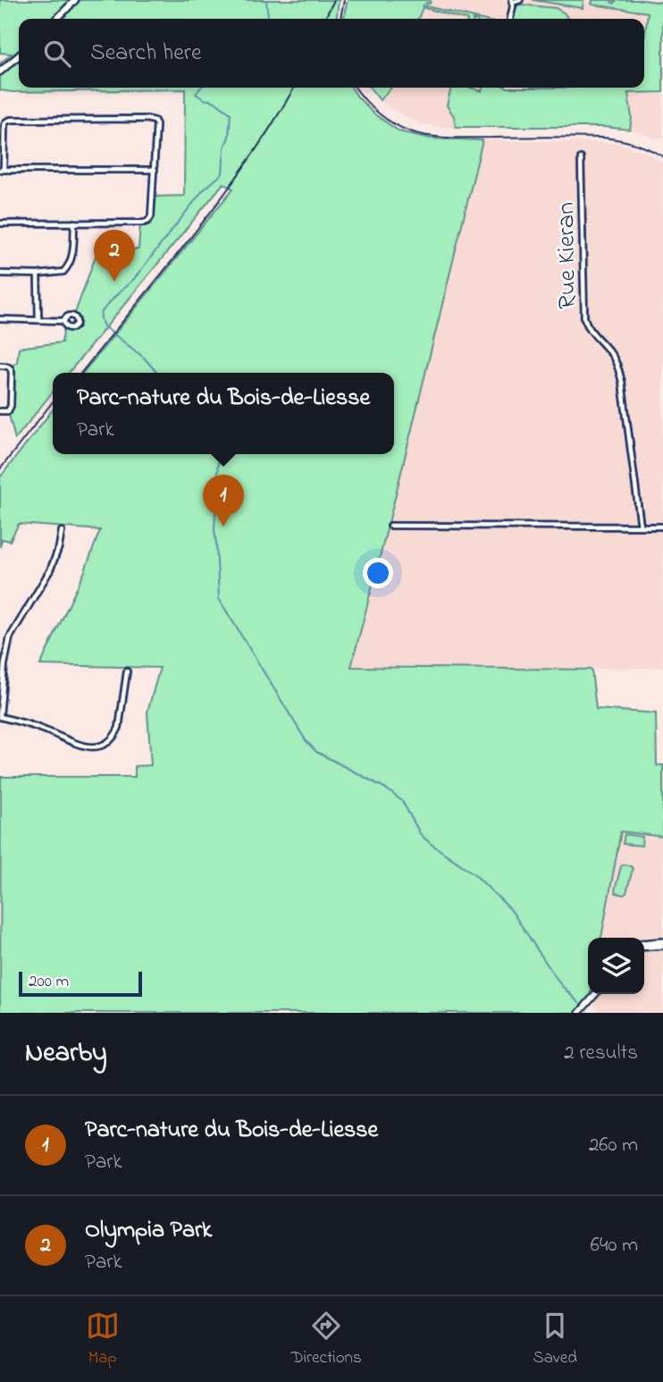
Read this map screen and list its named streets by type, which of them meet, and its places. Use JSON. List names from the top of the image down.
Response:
{
  "streets": {
    "street": ["Rue Kieran"]
  },
  "scale_bar": "200 m",
  "page": {
    "search": "Search here",
    "pins": ["2", "1"],
    "popup": ["Parc-nature du Bois-de-Liesse", "Park"],
    "scale": "200 m",
    "heading": ["Nearby", "2 results"],
    "list": [
      {
        "mark": "1",
        "name": "Parc-nature du Bois-de-Liesse",
        "note": "Park",
        "value": "260 m"
      },
      {
        "mark": "2",
        "name": "Olympia Park",
        "note": "Park",
        "value": "640 m"
      }
    ],
    "nav": ["Map", "Directions", "Saved"]
  }
}
